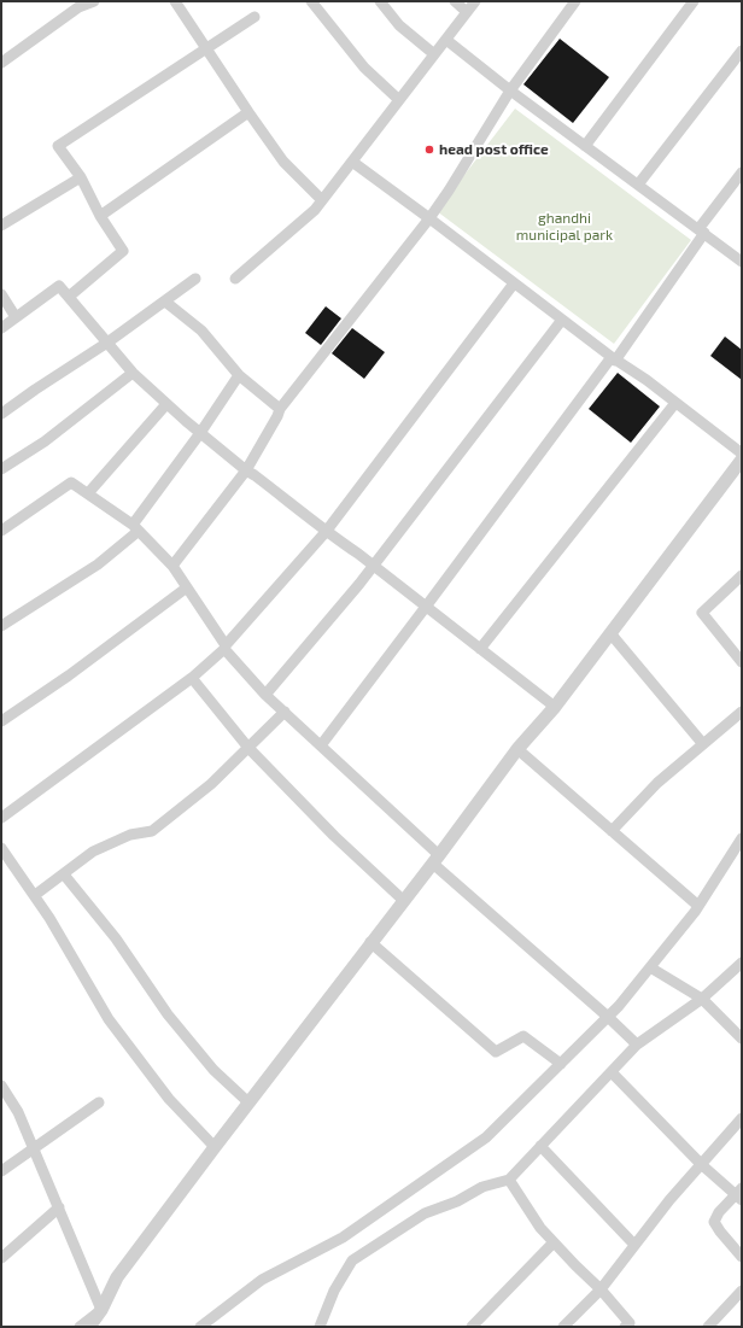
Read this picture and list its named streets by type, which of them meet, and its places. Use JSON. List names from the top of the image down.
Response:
{
  "parks": ["ghandhi municipal park"],
  "places": ["head post office"]
}
